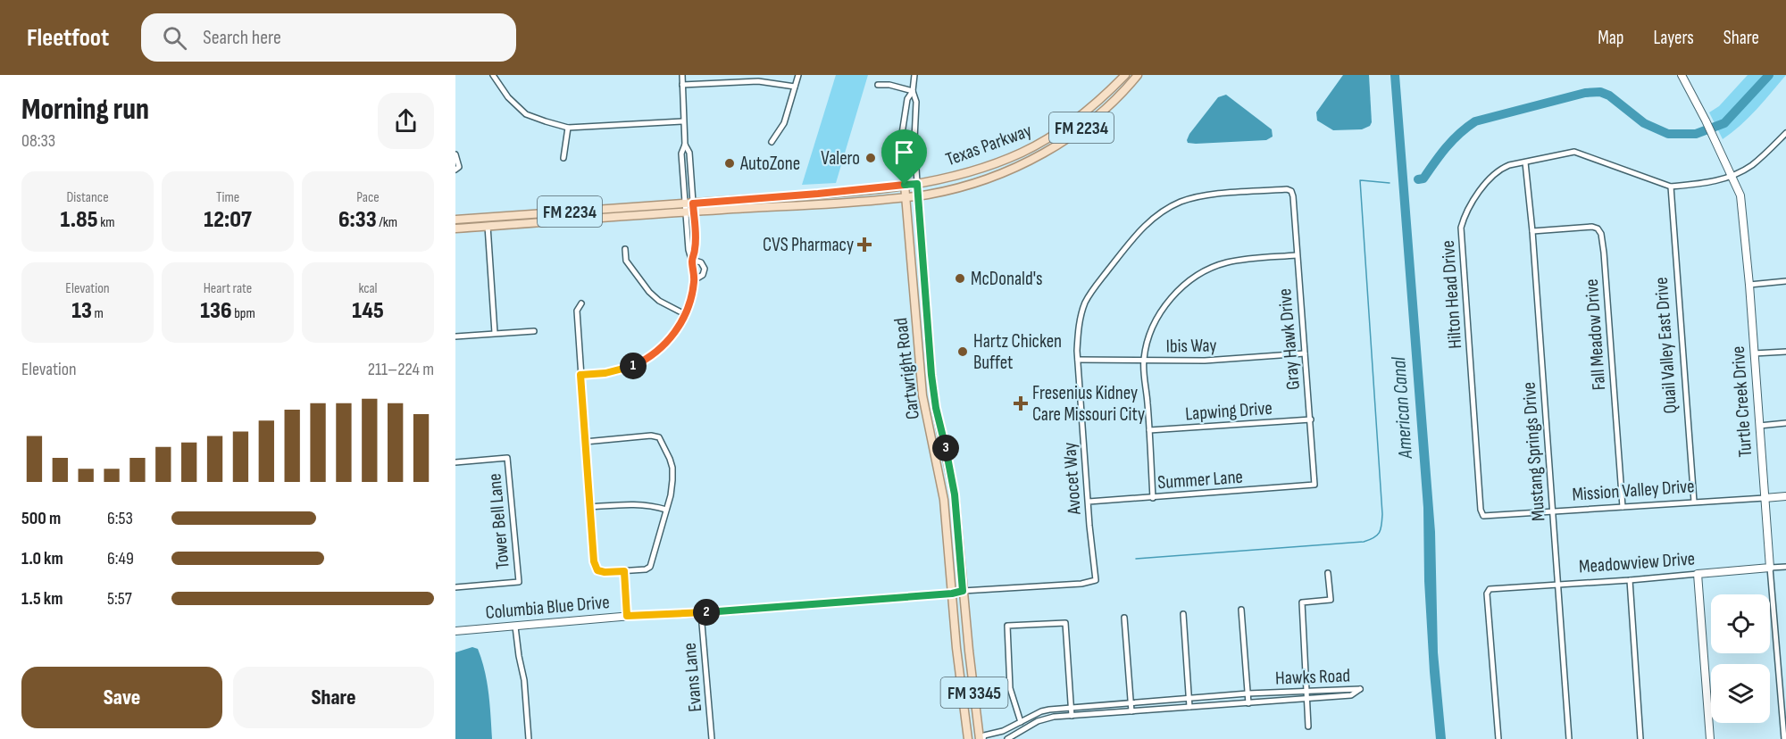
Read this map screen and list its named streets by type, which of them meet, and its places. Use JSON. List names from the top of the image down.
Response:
{
  "streets": {
    "main road": [
      "FM 2234",
      "Texas Parkway",
      "Cartwright Road",
      "FM 3345"
    ],
    "street": [
      "Hilton Head Drive",
      "Fall Meadow Drive",
      "Gray Hawk Drive",
      "Ibis Way",
      "Quail Valley East Drive",
      "Turtle Creek Drive",
      "Lapwing Drive",
      "Mustang Springs Drive",
      "Avocet Way",
      "Summer Lane",
      "Mission Valley Drive",
      "Tower Bell Lane",
      "Meadowview Drive",
      "Columbia Blue Drive",
      "Hawks Road",
      "Evans Lane"
    ]
  },
  "crossings": [
    ["Texas Parkway", "Cartwright Road"],
    ["Hilton Head Drive", "Quail Valley East Drive"],
    ["Hilton Head Drive", "Turtle Creek Drive"],
    ["Hilton Head Drive", "Mustang Springs Drive"],
    ["Hilton Head Drive", "Mission Valley Drive"],
    ["Fall Meadow Drive", "Mustang Springs Drive"],
    ["Fall Meadow Drive", "Mission Valley Drive"],
    ["Gray Hawk Drive", "Ibis Way"],
    ["Gray Hawk Drive", "Lapwing Drive"],
    ["Gray Hawk Drive", "Avocet Way"],
    ["Gray Hawk Drive", "Summer Lane"],
    ["Ibis Way", "Avocet Way"],
    ["Quail Valley East Drive", "Mission Valley Drive"],
    ["Cartwright Road", "Avocet Way"],
    ["Cartwright Road", "Columbia Blue Drive"],
    ["Cartwright Road", "Hawks Road"],
    ["Turtle Creek Drive", "Mission Valley Drive"],
    ["Turtle Creek Drive", "Meadowview Drive"],
    ["Mustang Springs Drive", "Mission Valley Drive"],
    ["Mustang Springs Drive", "Meadowview Drive"],
    ["Avocet Way", "Summer Lane"],
    ["Avocet Way", "Columbia Blue Drive"],
    ["Columbia Blue Drive", "Evans Lane"]
  ],
  "water": ["American Canal"],
  "places": {
    "other": [
      "Valero",
      "AutoZone",
      "McDonald's",
      "Hartz Chicken Buffet"
    ],
    "health": ["CVS Pharmacy", "Fresenius Kidney Care Missouri City"]
  },
  "page": {
    "header": "Fleetfoot",
    "search": "Search here",
    "nav": ["Map", "Layers", "Share"],
    "heading": ["Morning run", "08:33"],
    "stats": [
      ["Distance", "1.85 km"],
      ["Time", "12:07"],
      ["Pace", "6:33 /km"],
      ["Elevation", "13 m"],
      ["Heart rate", "136 bpm"],
      ["kcal", "145"]
    ],
    "chart": ["Elevation", "211–224 m"],
    "pins": ["1", "3", "2"],
    "list": [
      {
        "name": "500 m",
        "note": "6:53"
      },
      {
        "name": "1.0 km",
        "note": "6:49"
      },
      {
        "name": "1.5 km",
        "note": "5:57"
      }
    ],
    "buttons": ["Save", "Share"]
  }
}
